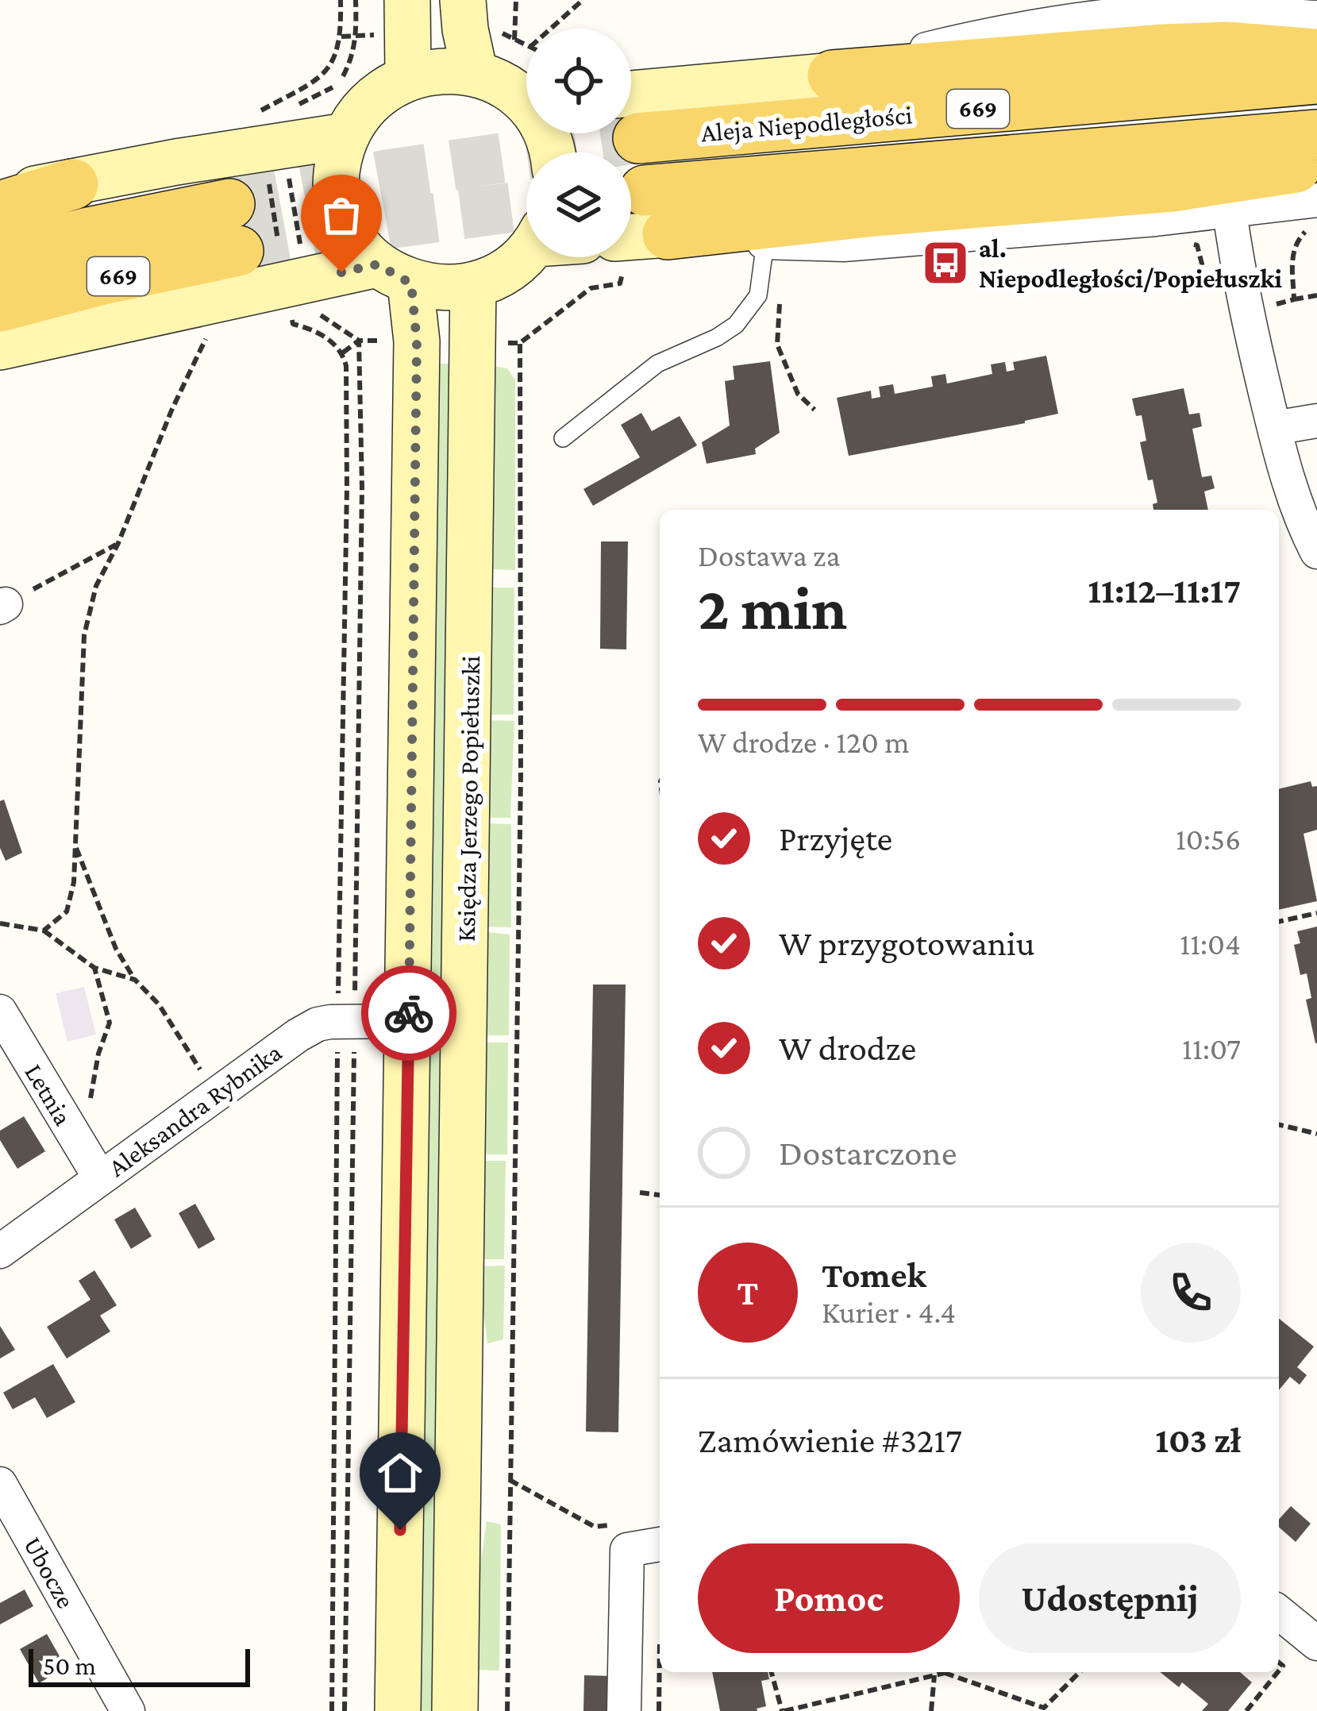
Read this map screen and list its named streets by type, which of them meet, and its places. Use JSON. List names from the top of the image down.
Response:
{
  "streets": {
    "main road": ["669", "Aleja Niepodległości", "Księdza Jerzego Popiełuszki"],
    "street": ["Letnia", "Aleksandra Rybnika", "Ubocze"]
  },
  "crossings": [
    ["Letnia", "Aleksandra Rybnika"]
  ],
  "places": {
    "bus stop": ["al. Niepodległości/Popiełuszki"]
  },
  "scale_bar": "50 m",
  "page": {
    "heading": ["2 min", "Dostawa za", "11:12–11:17"],
    "panel": [
      "Tomek",
      "Kurier · 4.4",
      "Zamówienie #3217",
      "103 zł"
    ],
    "bar": "W drodze · 120 m",
    "list": [
      ["Przyjęte", "10:56"],
      ["W przygotowaniu", "11:04"],
      ["W drodze", "11:07"],
      "Dostarczone"
    ],
    "round": "T",
    "buttons": ["Pomoc", "Udostępnij"],
    "scale": "50 m"
  }
}
